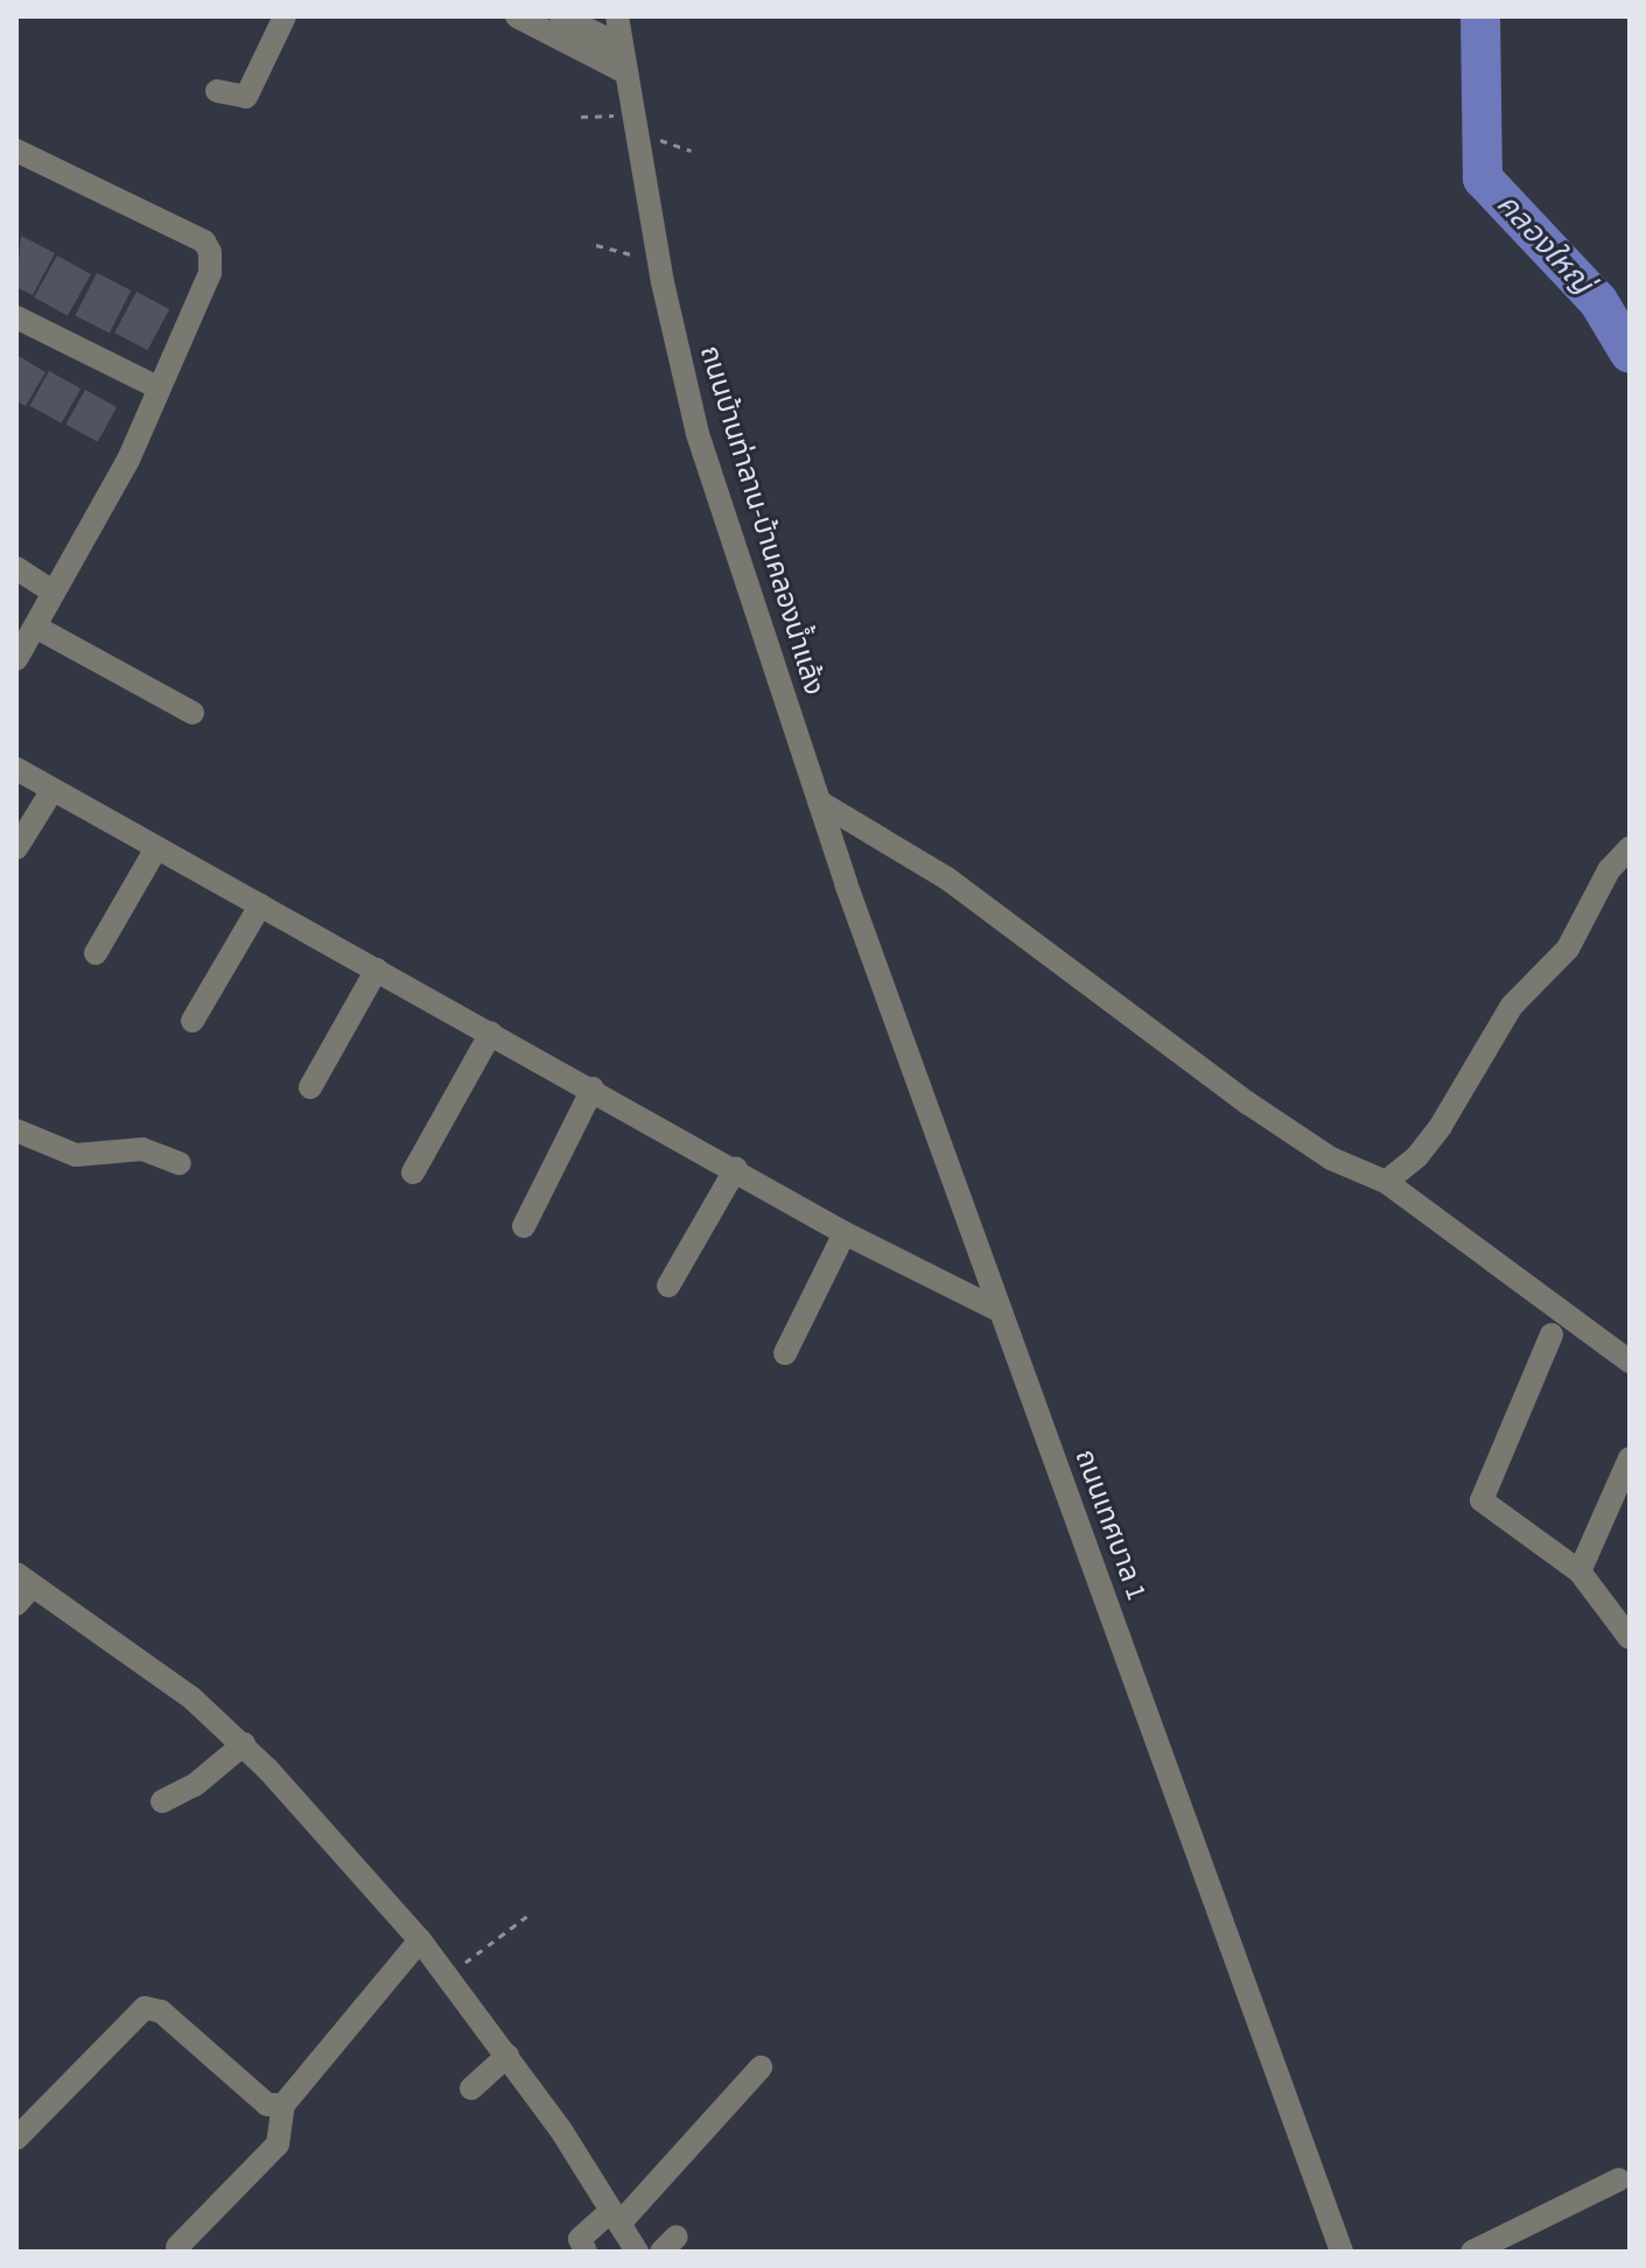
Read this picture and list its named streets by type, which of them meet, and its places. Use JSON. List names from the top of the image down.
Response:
{
  "streets": {
    "street": ["ถนนบ้านท่าลาน-บ้านคลองน้ำแล้ง", "ถนนเทศบาล 1"]
  },
  "crossings": [
    ["ถนนบ้านท่าลาน-บ้านคลองน้ำแล้ง", "ถนนเทศบาล 1"]
  ],
  "water": ["คลองใหญ่"]
}
